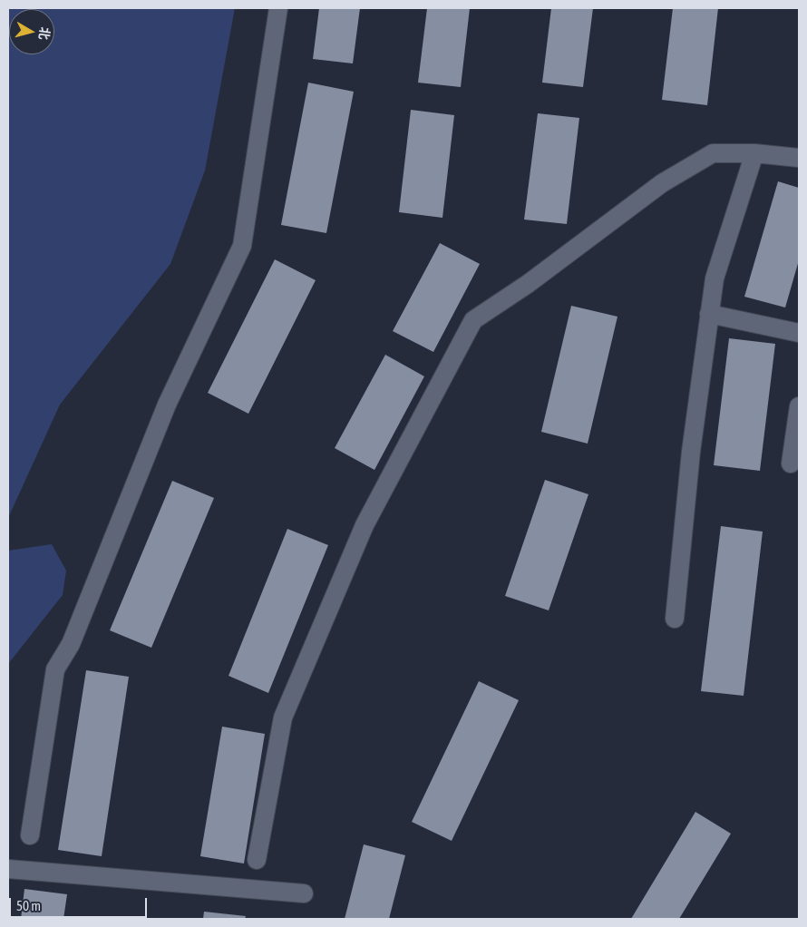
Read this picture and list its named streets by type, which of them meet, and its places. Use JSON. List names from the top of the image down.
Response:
{
  "scale_bar": "50 m",
  "north": "right"
}
